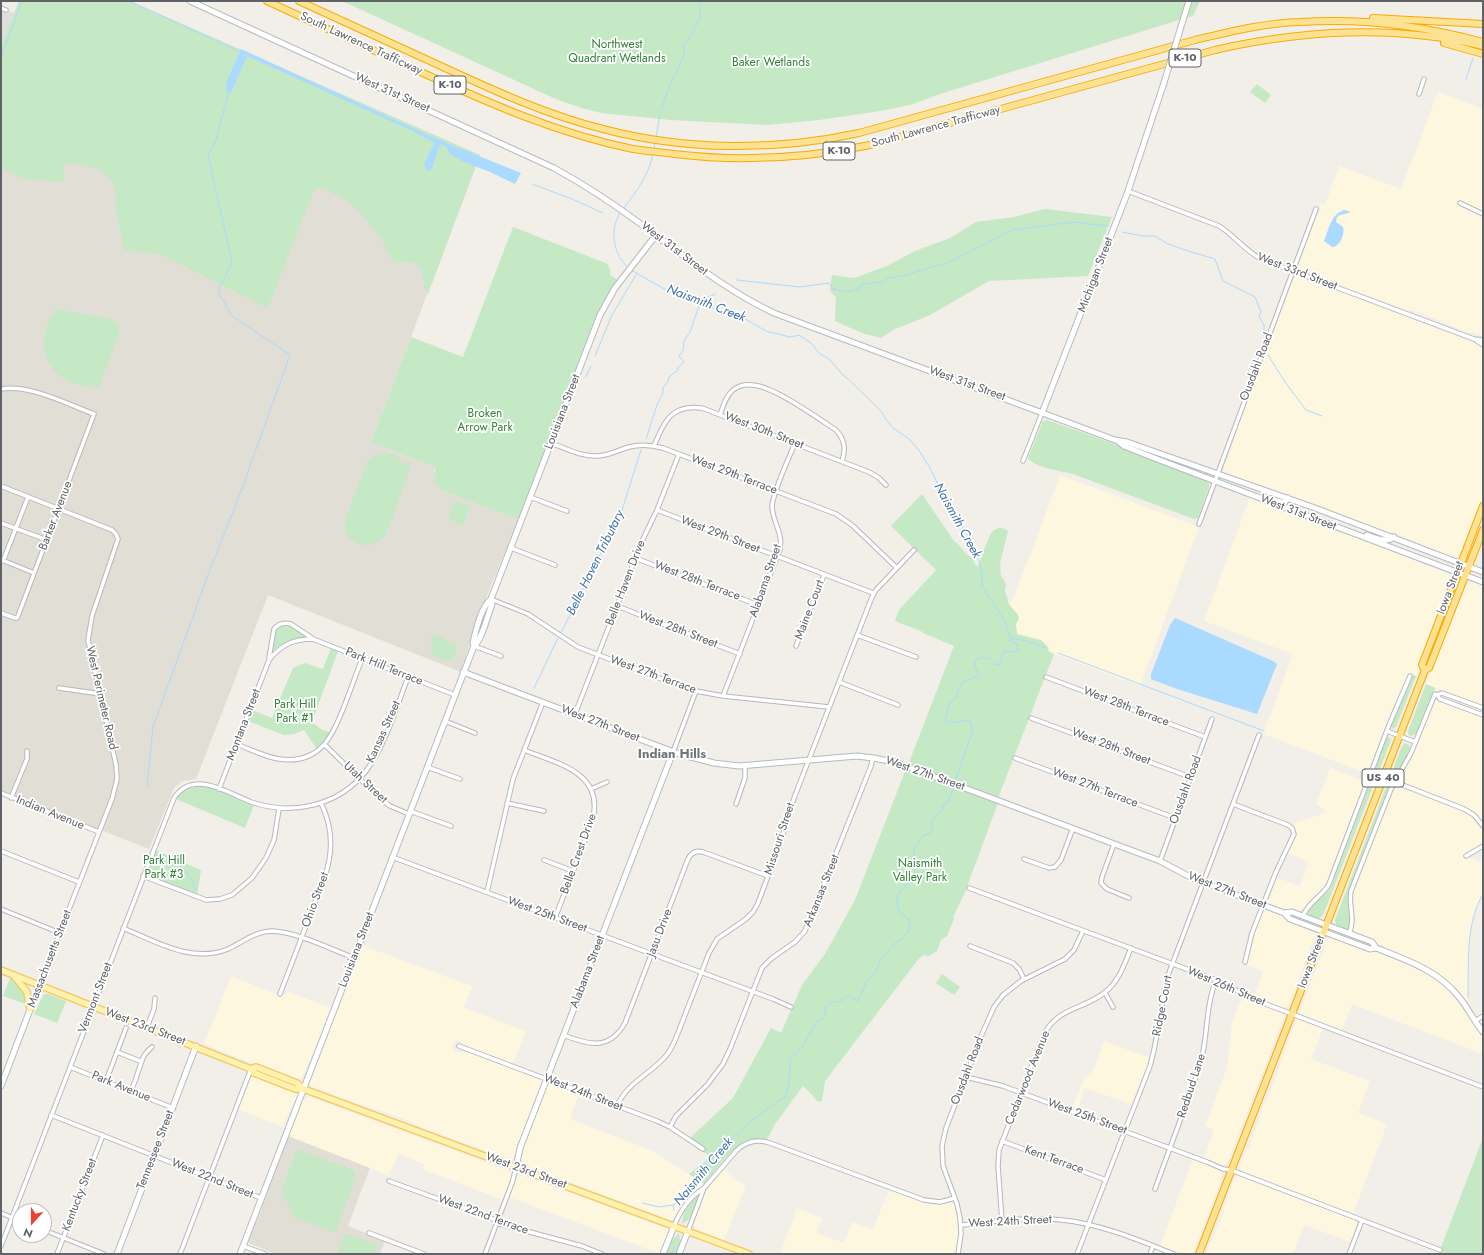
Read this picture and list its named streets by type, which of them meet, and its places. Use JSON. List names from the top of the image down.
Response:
{
  "streets": {
    "highway": [
      "South Lawrence Trafficway",
      "K-10",
      "Iowa Street",
      "US 40"
    ],
    "main road": [
      "West 31st Street",
      "Michigan Street",
      "Louisiana Street",
      "Alabama Street",
      "West 27th Street",
      "Massachusetts Street",
      "West 23rd Street",
      "Tennessee Street"
    ],
    "street": [
      "West 33rd Street",
      "Ousdahl Road",
      "West 30th Street",
      "West 29th Terrace",
      "Barker Avenue",
      "West 29th Street",
      "West 28th Terrace",
      "Belle Haven Drive",
      "Maine Court",
      "West 28th Street",
      "Park Hill Terrace",
      "West 27th Terrace",
      "West Perimeter Road",
      "Montana Street",
      "Kansas Street",
      "Utah Street",
      "Indian Avenue",
      "Missouri Street",
      "Belle Crest Drive",
      "Arkansas Street",
      "Ohio Street",
      "West 25th Street",
      "Jasu Drive",
      "West 26th Street",
      "Vermont Street",
      "Ridge Court",
      "Cedarwood Avenue",
      "Redbud Lane",
      "Park Avenue",
      "West 24th Street",
      "Kent Terrace",
      "West 22nd Street",
      "Kentucky Street",
      "West 22nd Terrace"
    ]
  },
  "crossings": [
    ["West 31st Street", "Michigan Street"],
    ["West 31st Street", "Ousdahl Road"],
    ["West 31st Street", "Louisiana Street"],
    ["West 31st Street", "Iowa Street"],
    ["West 33rd Street", "Michigan Street"],
    ["West 33rd Street", "Ousdahl Road"],
    ["Ousdahl Road", "West 28th Terrace"],
    ["Ousdahl Road", "West 28th Street"],
    ["Ousdahl Road", "West 27th Terrace"],
    ["Ousdahl Road", "West 27th Street"],
    ["Ousdahl Road", "West 25th Street"],
    ["Ousdahl Road", "West 26th Street"],
    ["Ousdahl Road", "West 24th Street"],
    ["Louisiana Street", "West 29th Terrace"],
    ["Louisiana Street", "Park Hill Terrace"],
    ["Louisiana Street", "West 27th Terrace"],
    ["Louisiana Street", "West 27th Street"],
    ["Louisiana Street", "Utah Street"],
    ["Louisiana Street", "West 25th Street"],
    ["Louisiana Street", "West 23rd Street"],
    ["Louisiana Street", "West 22nd Street"],
    ["West 30th Street", "West 29th Terrace"],
    ["West 30th Street", "Alabama Street"],
    ["West 29th Terrace", "Alabama Street"],
    ["West 29th Terrace", "Belle Haven Drive"],
    ["West 29th Terrace", "Missouri Street"],
    ["Barker Avenue", "West Perimeter Road"],
    ["West 29th Street", "Alabama Street"],
    ["West 29th Street", "Belle Haven Drive"],
    ["West 29th Street", "Maine Court"],
    ["West 29th Street", "Missouri Street"],
    ["West 28th Terrace", "Alabama Street"],
    ["West 28th Terrace", "Belle Haven Drive"],
    ["Alabama Street", "West 28th Street"],
    ["Alabama Street", "West 27th Terrace"],
    ["Alabama Street", "West 27th Street"],
    ["Alabama Street", "West 25th Street"],
    ["Alabama Street", "Jasu Drive"],
    ["Alabama Street", "West 23rd Street"],
    ["Alabama Street", "West 24th Street"],
    ["Alabama Street", "West 22nd Terrace"],
    ["Belle Haven Drive", "West 28th Street"],
    ["Belle Haven Drive", "West 27th Terrace"],
    ["Belle Haven Drive", "West 27th Street"],
    ["Iowa Street", "West 27th Street"],
    ["Iowa Street", "West 25th Street"],
    ["Iowa Street", "West 26th Street"],
    ["Park Hill Terrace", "Montana Street"],
    ["Park Hill Terrace", "Kansas Street"],
    ["West 27th Terrace", "Missouri Street"],
    ["West Perimeter Road", "Indian Avenue"],
    ["West Perimeter Road", "Massachusetts Street"],
    ["West 27th Street", "Missouri Street"],
    ["West 27th Street", "Arkansas Street"],
    ["West 27th Street", "Ridge Court"],
    ["Montana Street", "Kansas Street"],
    ["Montana Street", "Vermont Street"],
    ["Kansas Street", "Utah Street"],
    ["Kansas Street", "Ohio Street"],
    ["Kansas Street", "Vermont Street"],
    ["Indian Avenue", "Massachusetts Street"],
    ["Missouri Street", "West 25th Street"],
    ["Missouri Street", "Jasu Drive"],
    ["Missouri Street", "West 24th Street"],
    ["Belle Crest Drive", "West 25th Street"],
    ["Arkansas Street", "West 25th Street"],
    ["Arkansas Street", "West 24th Street"],
    ["West 25th Street", "Jasu Drive"],
    ["West 25th Street", "Ridge Court"],
    ["West 25th Street", "Cedarwood Avenue"],
    ["West 25th Street", "Redbud Lane"],
    ["Massachusetts Street", "West 23rd Street"],
    ["West 26th Street", "Ridge Court"],
    ["West 26th Street", "Cedarwood Avenue"],
    ["West 26th Street", "Redbud Lane"],
    ["Vermont Street", "West 23rd Street"],
    ["Vermont Street", "Park Avenue"],
    ["Vermont Street", "West 22nd Street"],
    ["Ridge Court", "West 24th Street"],
    ["Ridge Court", "Kent Terrace"],
    ["West 23rd Street", "Tennessee Street"],
    ["Cedarwood Avenue", "West 24th Street"],
    ["Cedarwood Avenue", "Kent Terrace"],
    ["Park Avenue", "Tennessee Street"],
    ["Tennessee Street", "West 22nd Street"],
    ["West 22nd Street", "Kentucky Street"]
  ],
  "districts": ["Indian Hills"],
  "water": ["Naismith Creek", "Belle Haven Tributary"],
  "parks": [
    "Northwest Quadrant Wetlands",
    "Baker Wetlands",
    "Broken Arrow Park",
    "Park Hill Park #1",
    "Park Hill Park #3",
    "Naismith Valley Park"
  ],
  "north": "bottom"
}
